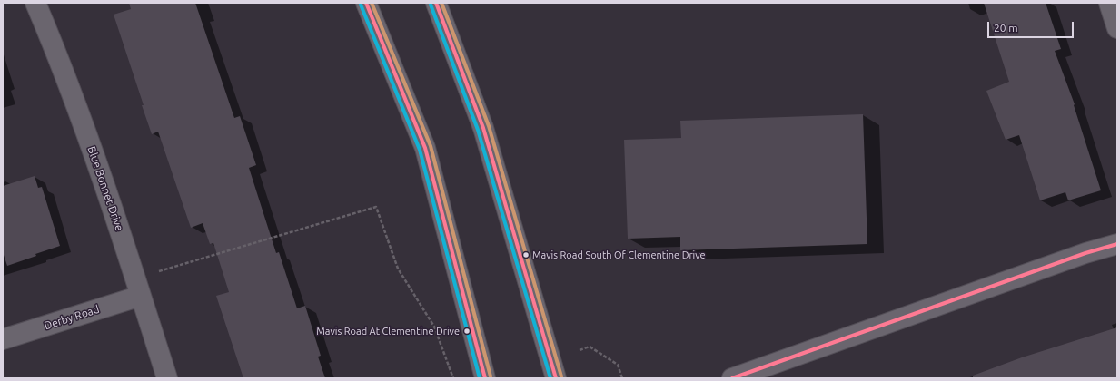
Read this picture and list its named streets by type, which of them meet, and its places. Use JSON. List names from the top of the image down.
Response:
{
  "streets": {
    "street": ["Blue Bonnet Drive", "Derby Road"]
  },
  "crossings": [
    ["Blue Bonnet Drive", "Derby Road"]
  ],
  "places": ["Mavis Road South Of Clementine Drive", "Mavis Road At Clementine Drive"],
  "scale_bar": "20 m"
}
